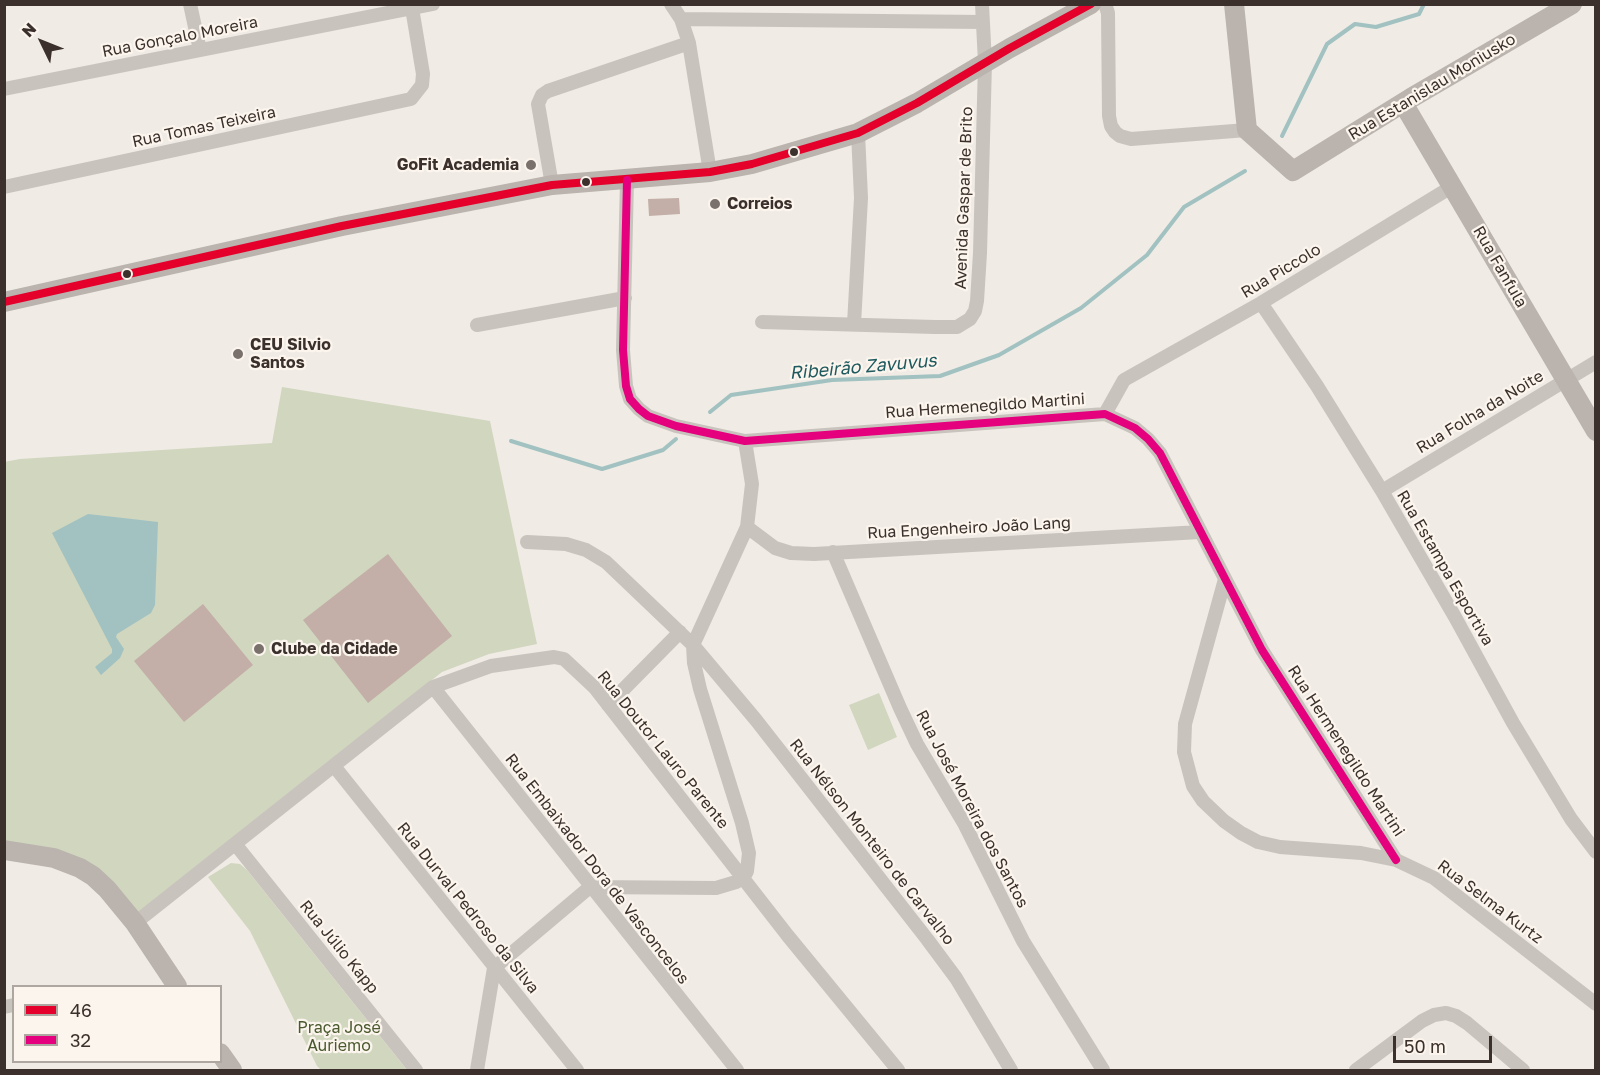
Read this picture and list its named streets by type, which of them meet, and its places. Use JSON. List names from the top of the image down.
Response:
{
  "streets": {
    "street": [
      "Rua Gonçalo Moreira",
      "Rua Estanislau Moniusko",
      "Rua Tomas Teixeira",
      "Avenida Gaspar de Brito",
      "Rua Fanfula",
      "Rua Piccolo",
      "Rua Hermenegildo Martini",
      "Rua Folha da Noite",
      "Rua Engenheiro João Lang",
      "Rua Estampa Esportiva",
      "Rua Doutor Lauro Parente",
      "Rua José Moreira dos Santos",
      "Rua Nélson Monteiro de Carvalho",
      "Rua Embaixador Dora de Vasconcelos",
      "Rua Selma Kurtz",
      "Rua Durval Pedroso da Silva",
      "Rua Júlio Kapp"
    ]
  },
  "crossings": [
    ["Rua Gonçalo Moreira", "Rua Tomas Teixeira"],
    ["Rua Estanislau Moniusko", "Rua Fanfula"],
    ["Rua Fanfula", "Rua Piccolo"],
    ["Rua Fanfula", "Rua Folha da Noite"],
    ["Rua Piccolo", "Rua Hermenegildo Martini"],
    ["Rua Piccolo", "Rua Estampa Esportiva"],
    ["Rua Hermenegildo Martini", "Rua Engenheiro João Lang"],
    ["Rua Hermenegildo Martini", "Rua Selma Kurtz"],
    ["Rua Folha da Noite", "Rua Estampa Esportiva"],
    ["Rua Engenheiro João Lang", "Rua José Moreira dos Santos"],
    ["Rua Doutor Lauro Parente", "Rua Embaixador Dora de Vasconcelos"],
    ["Rua Doutor Lauro Parente", "Rua Durval Pedroso da Silva"],
    ["Rua Doutor Lauro Parente", "Rua Júlio Kapp"]
  ],
  "water": ["Ribeirão Zavuvus"],
  "parks": ["Praça José Auriemo"],
  "places": [
    "GoFit Academia",
    "Correios",
    "CEU Silvio Santos",
    "Clube da Cidade"
  ],
  "lines": ["transit line 46", "transit line 32"],
  "legend": ["46", "32"],
  "scale_bar": "50 m",
  "north": "top left"
}
